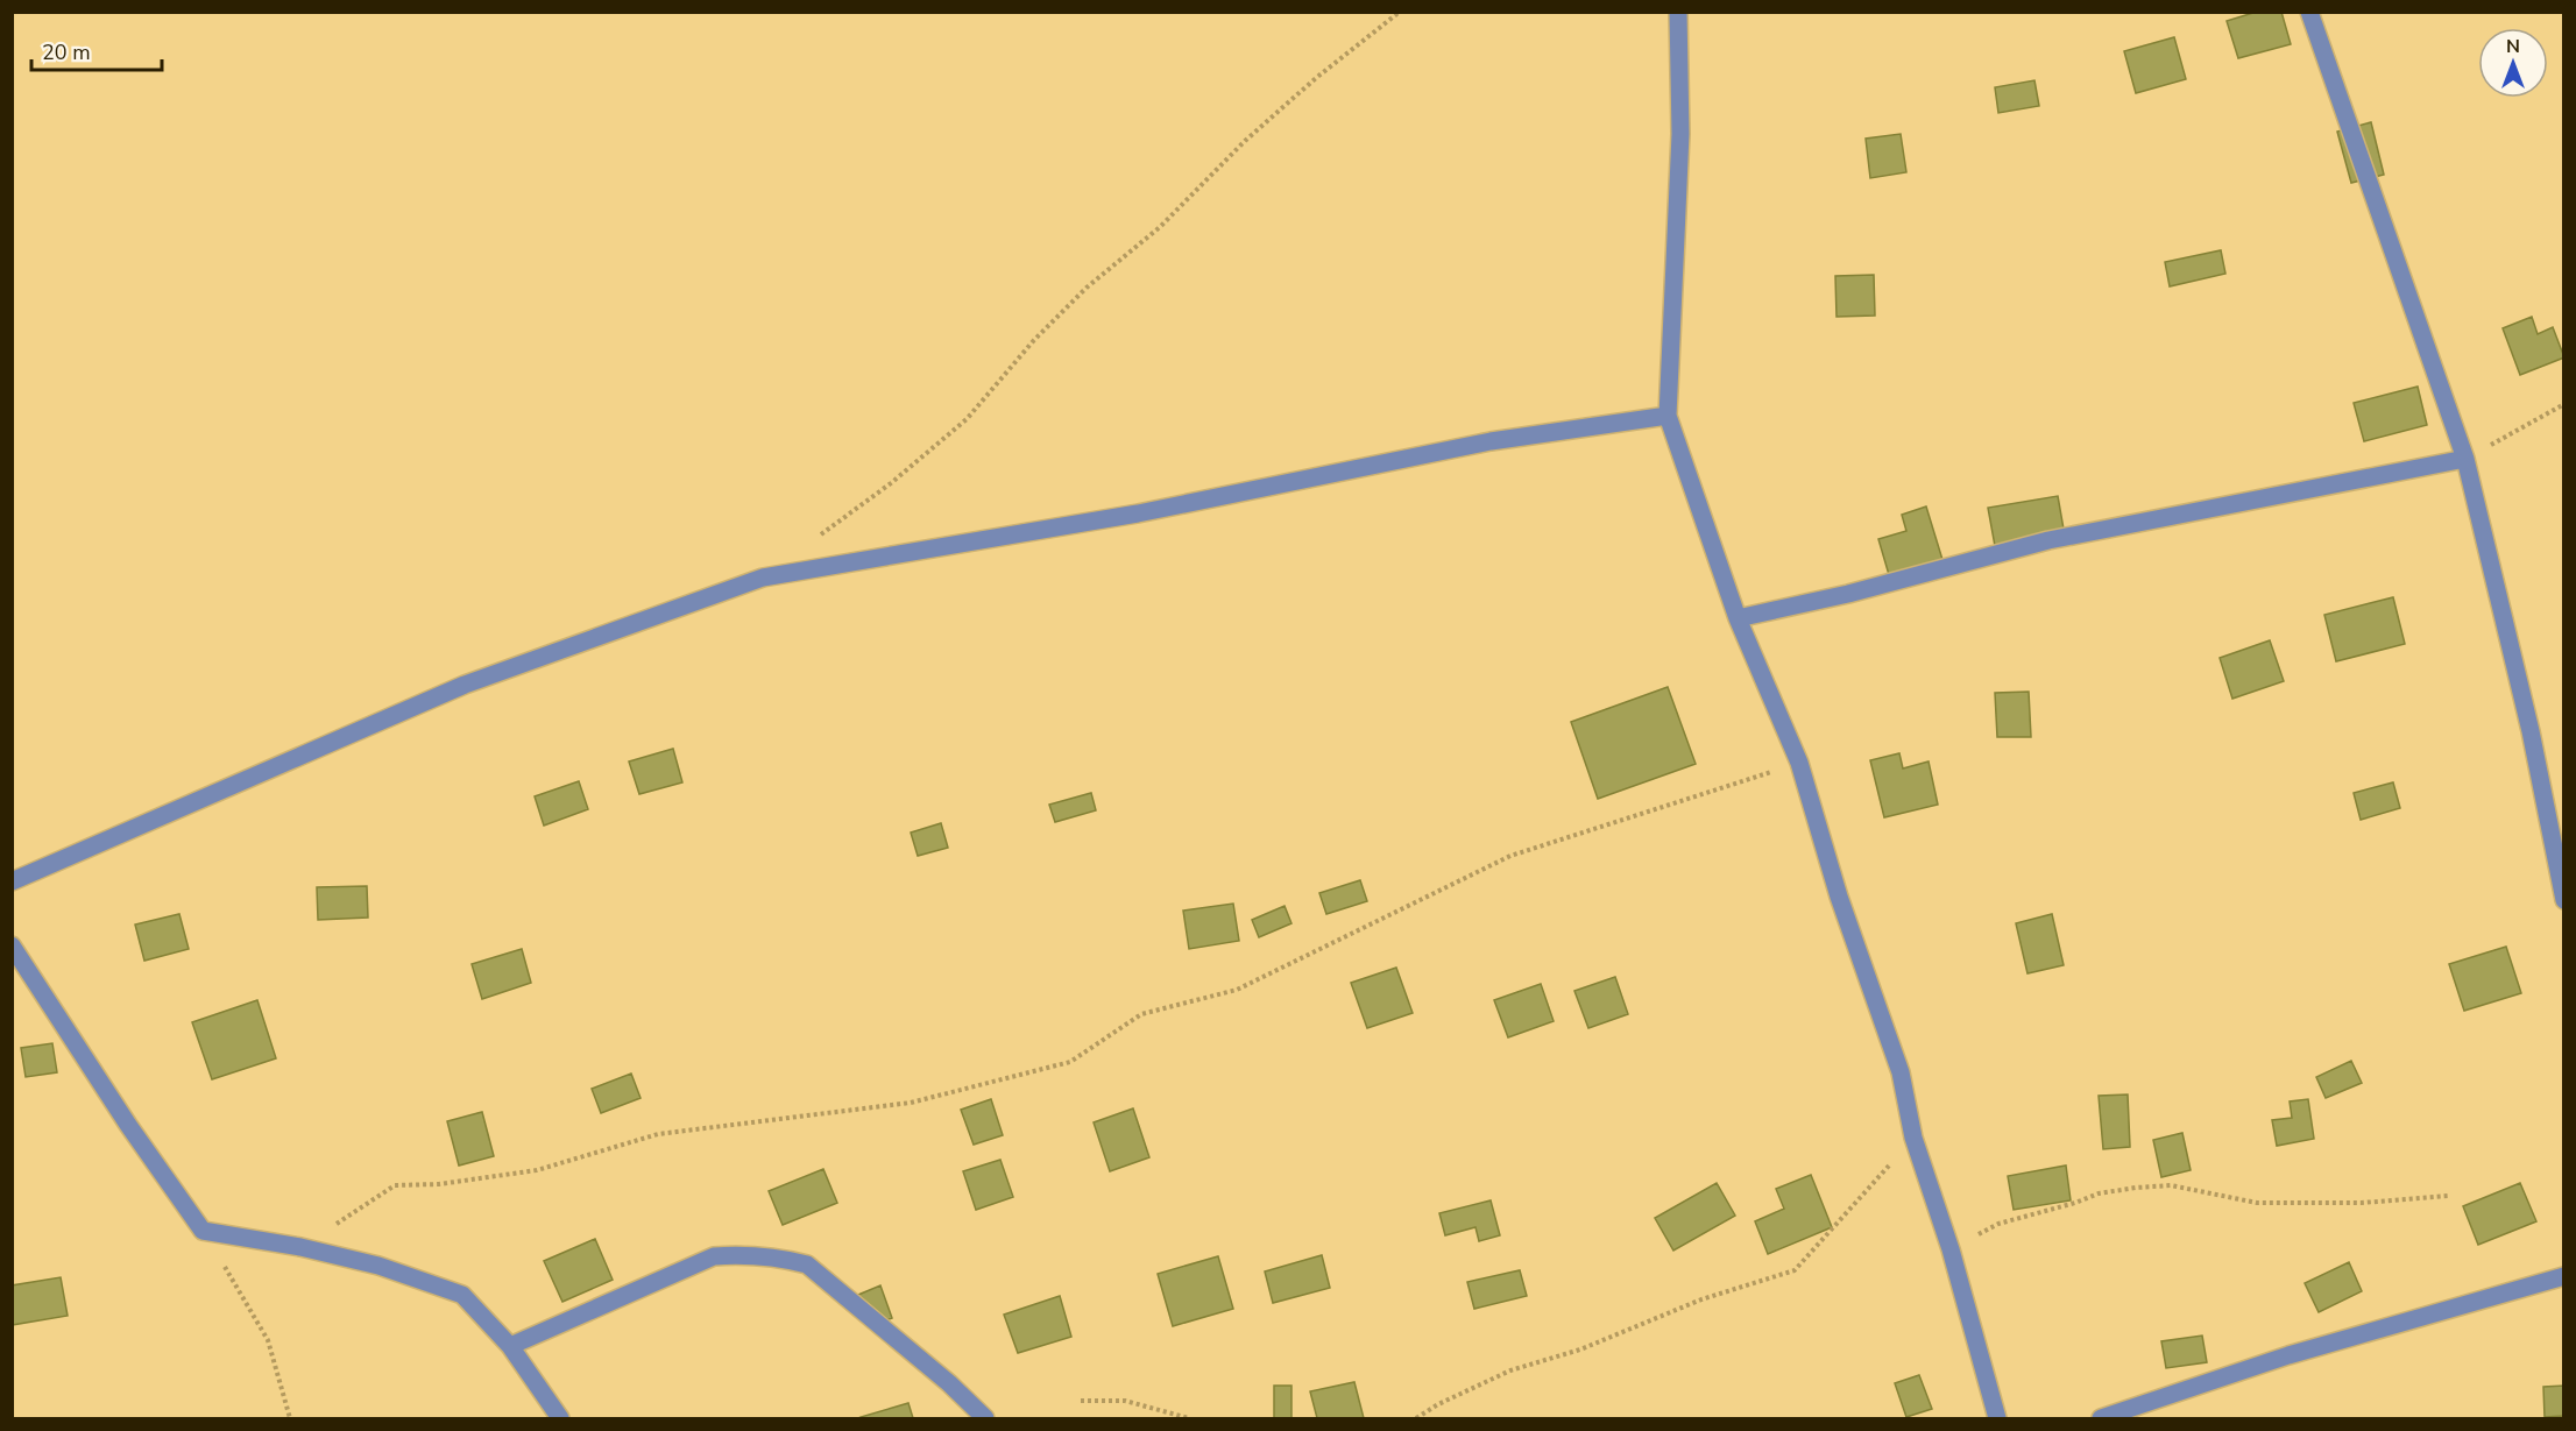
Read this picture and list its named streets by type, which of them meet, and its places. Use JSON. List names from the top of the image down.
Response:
{
  "scale_bar": "20 m",
  "north": "top"
}
